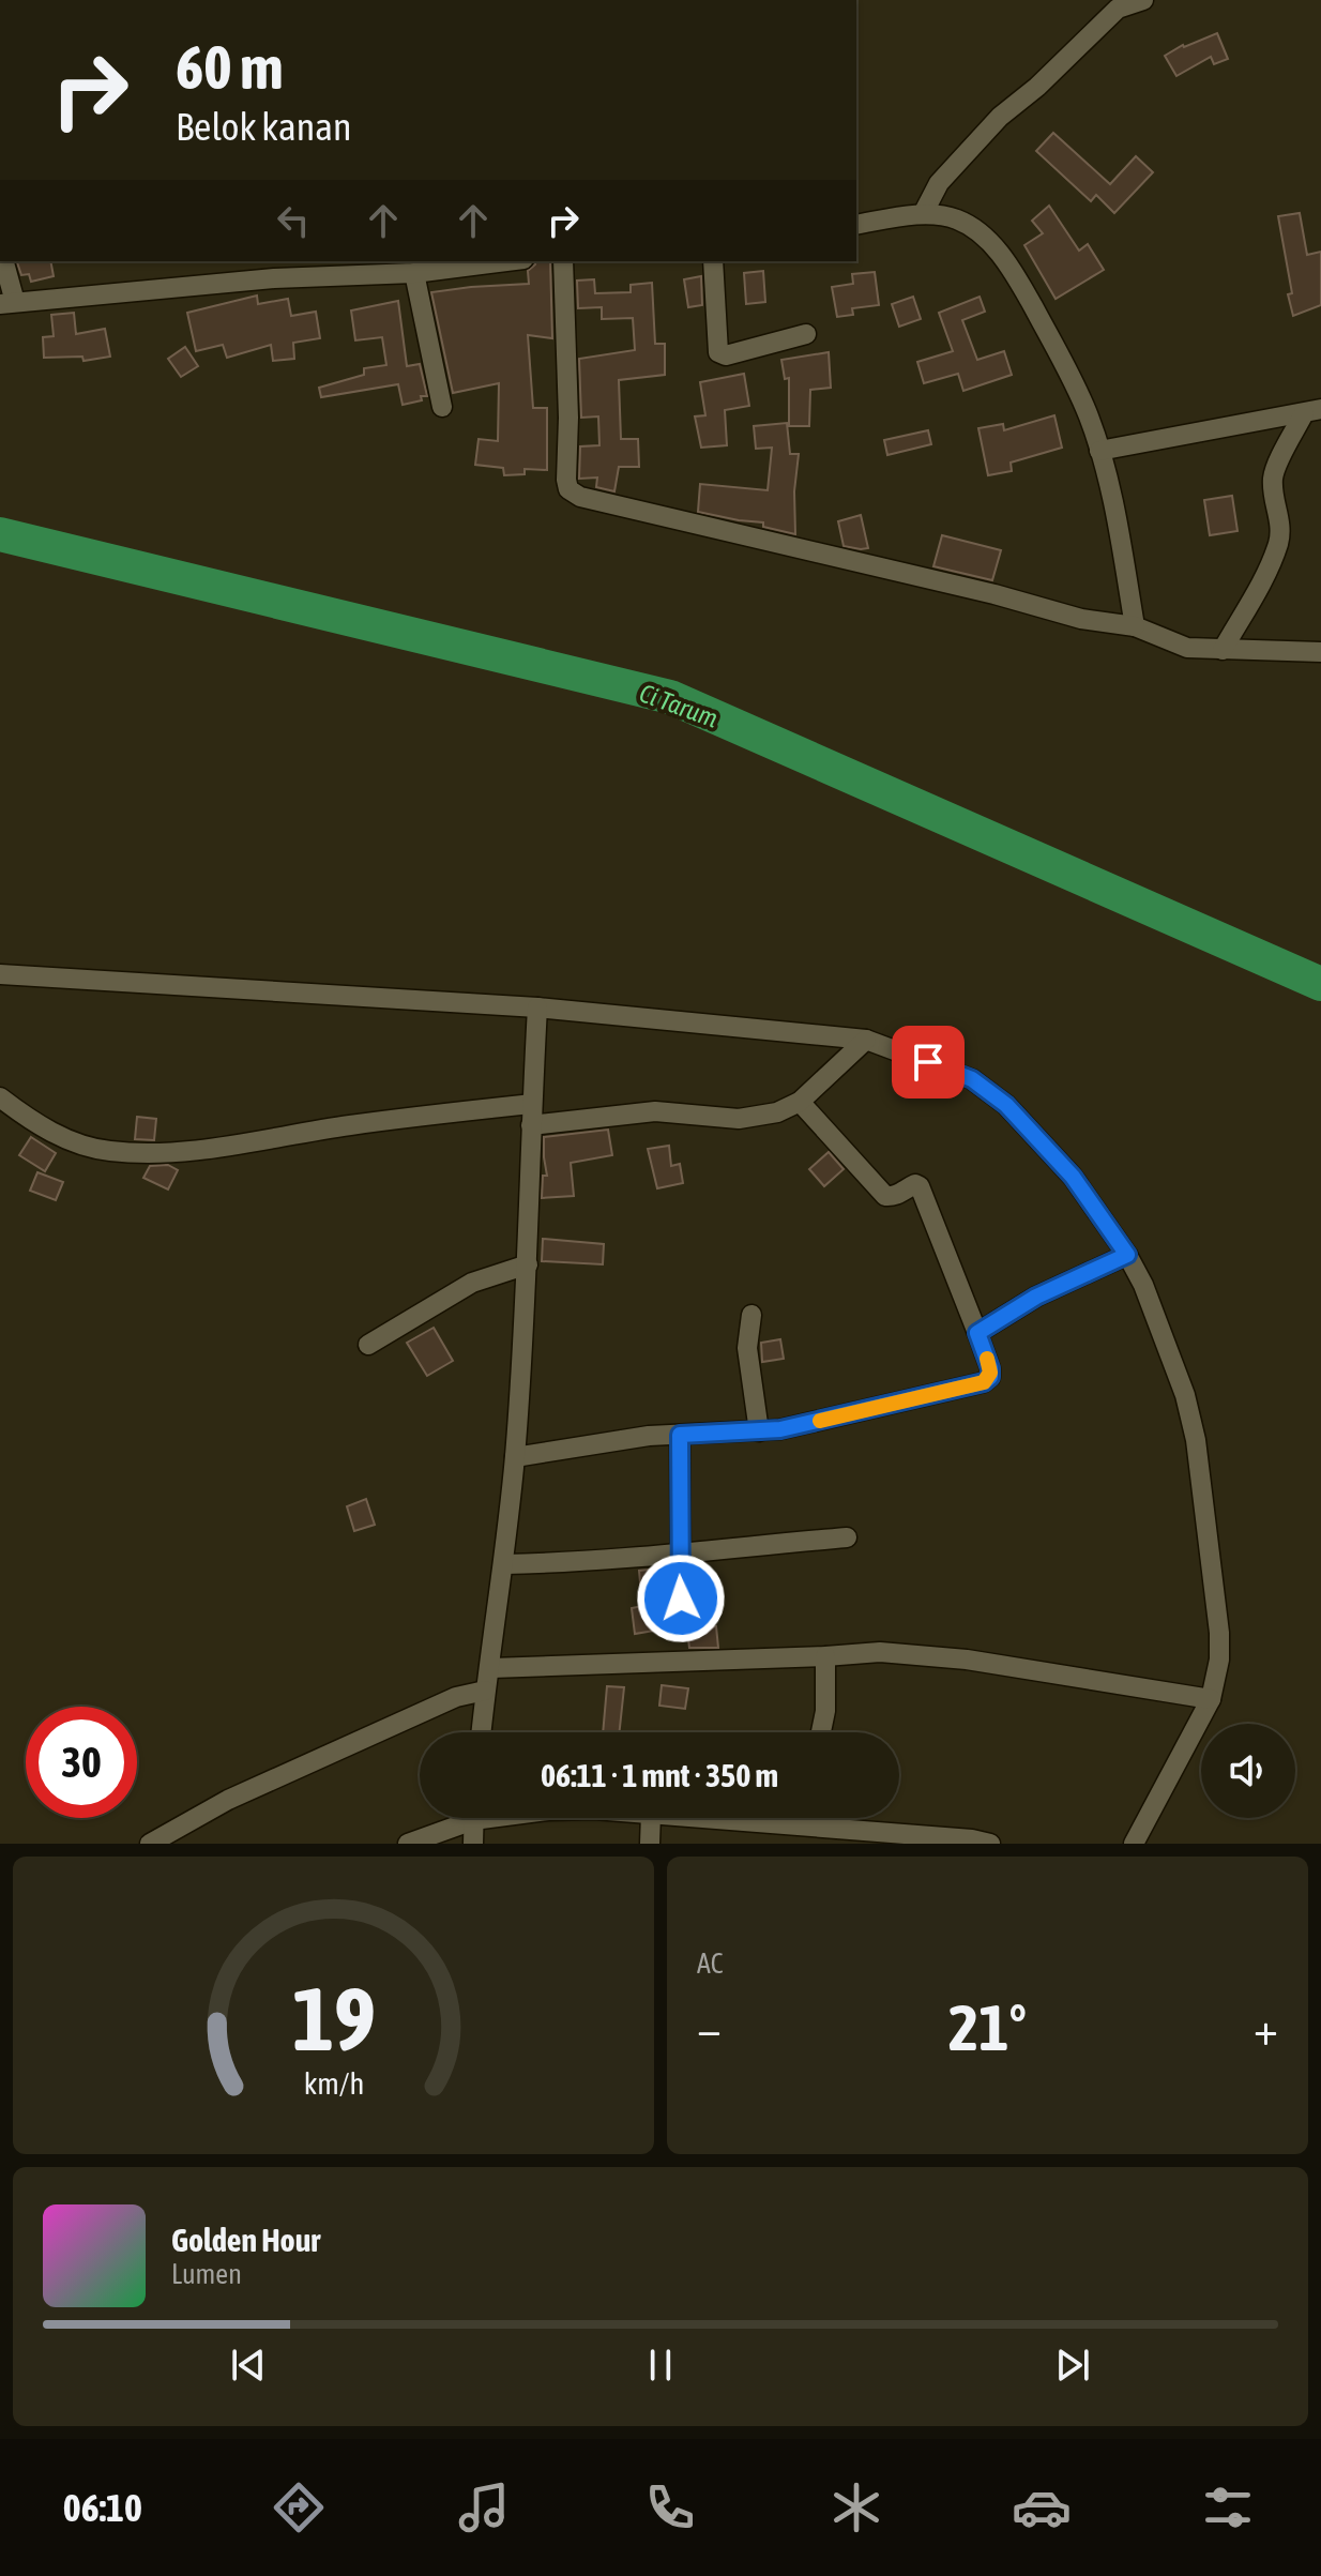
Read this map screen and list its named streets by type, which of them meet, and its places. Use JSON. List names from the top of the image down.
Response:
{
  "water": ["Ci Tarum"],
  "page": {
    "turn": ["60 m", "Belok kanan"],
    "limit": "30",
    "trip": "06:11 · 1 mnt · 350 m",
    "tile": "AC",
    "heat": ["−", "21°", "+"],
    "song": ["Golden Hour", "Lumen"],
    "tabs": "06:10",
    "gauge": ["19", "km/h"]
  }
}
